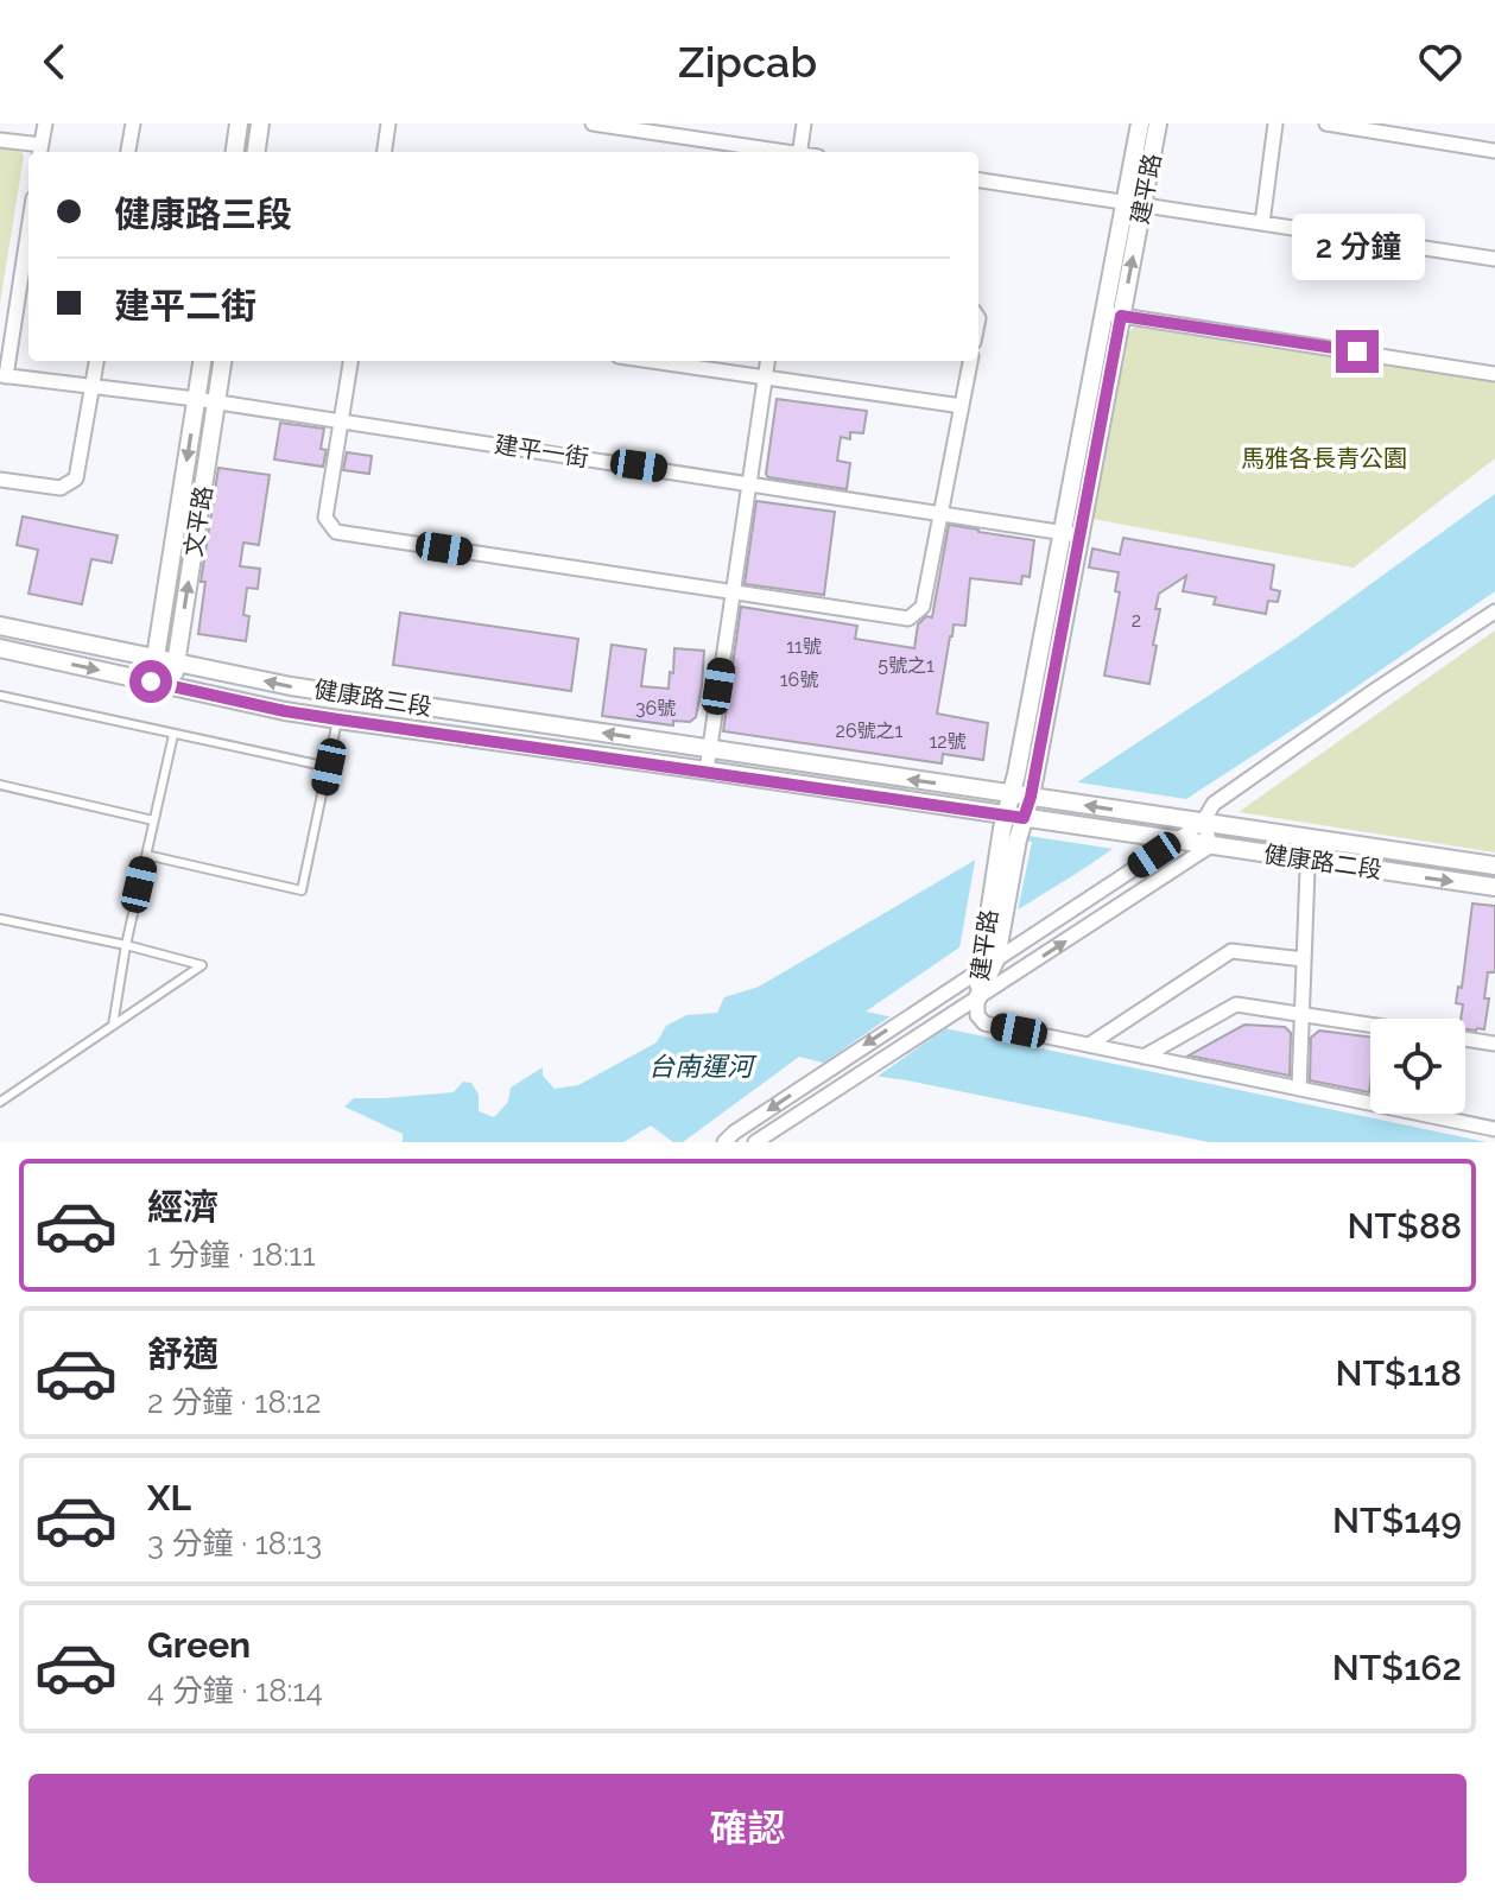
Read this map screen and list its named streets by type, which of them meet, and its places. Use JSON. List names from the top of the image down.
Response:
{
  "streets": {
    "street": [
      "建平路",
      "建平一街",
      "文平路",
      "健康路三段",
      "健康路二段"
    ]
  },
  "crossings": [
    ["建平路", "建平一街"],
    ["建平路", "健康路三段"],
    ["建平一街", "文平路"],
    ["文平路", "健康路三段"],
    ["健康路三段", "健康路二段"]
  ],
  "water": ["台南運河"],
  "parks": ["馬雅各長青公園"],
  "house_numbers": [
    "2",
    "11號",
    "5號之1",
    "16號",
    "36號",
    "26號之1",
    "12號"
  ],
  "page": {
    "header": "Zipcab",
    "banner": ["健康路三段", "建平二街"],
    "bubble": "2 分鐘",
    "list": [
      {
        "name": "經濟",
        "note": "1 分鐘 · 18:11",
        "value": "NT$88"
      },
      {
        "name": "舒適",
        "note": "2 分鐘 · 18:12",
        "value": "NT$118"
      },
      {
        "name": "XL",
        "note": "3 分鐘 · 18:13",
        "value": "NT$149"
      },
      {
        "name": "Green",
        "note": "4 分鐘 · 18:14",
        "value": "NT$162"
      }
    ],
    "buttons": "確認"
  }
}
